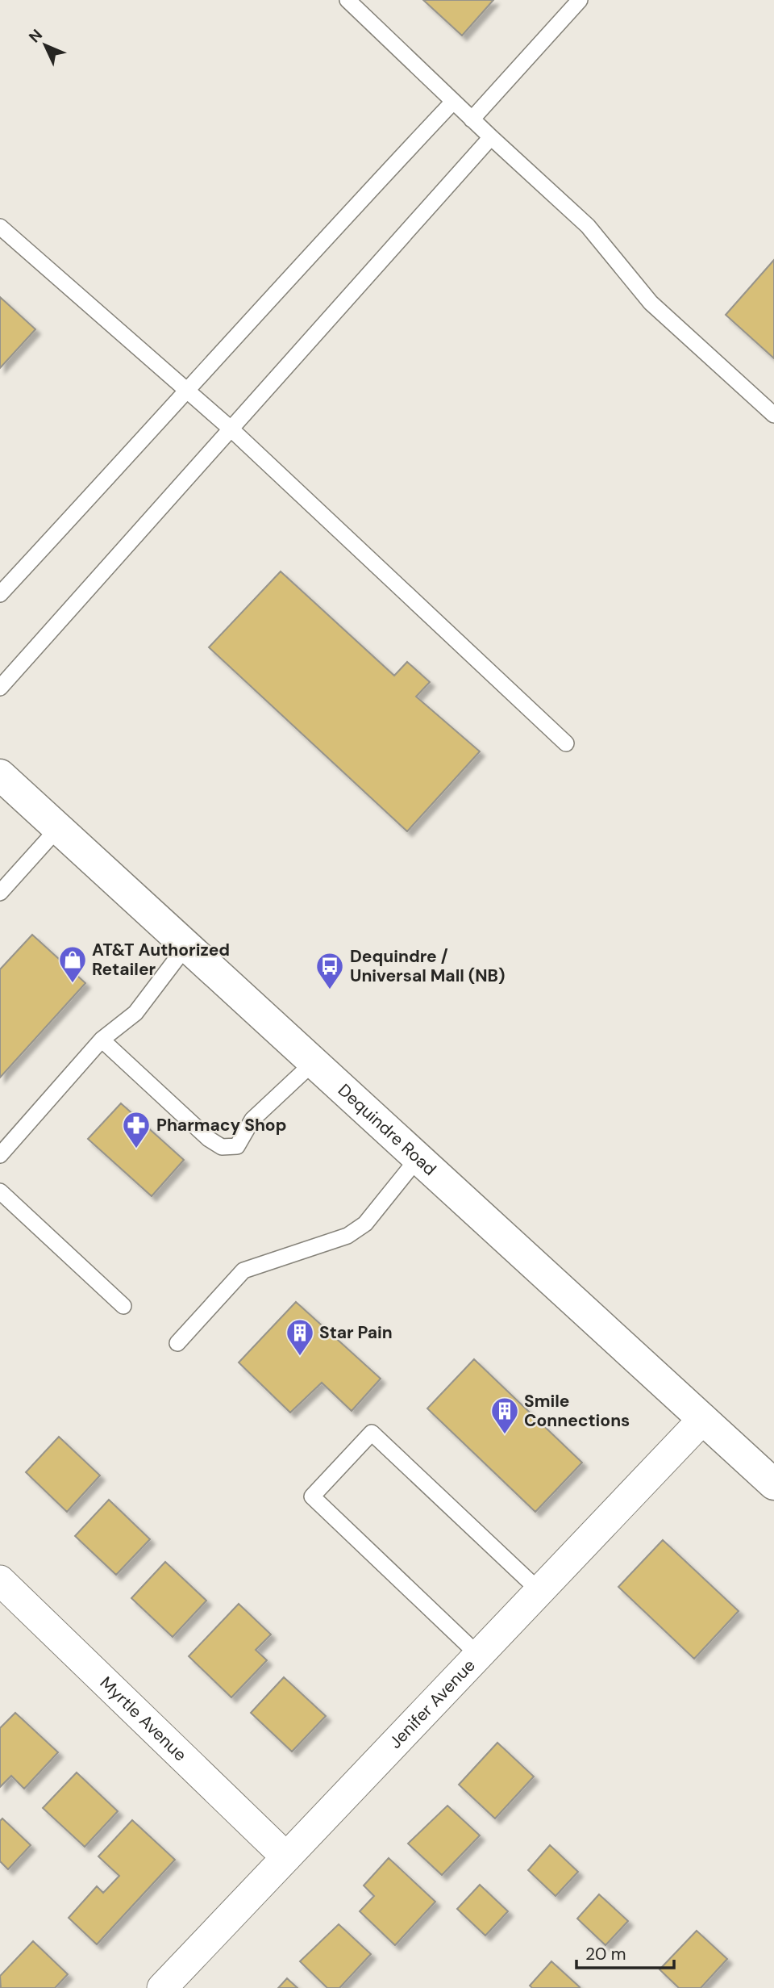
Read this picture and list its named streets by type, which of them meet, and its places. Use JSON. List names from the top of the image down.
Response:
{
  "streets": {
    "main road": ["Dequindre Road"],
    "street": ["Jenifer Avenue", "Myrtle Avenue"]
  },
  "crossings": [
    ["Dequindre Road", "Jenifer Avenue"],
    ["Jenifer Avenue", "Myrtle Avenue"]
  ],
  "places": {
    "shop": ["AT&T Authorized Retailer"],
    "bus stop": ["Dequindre / Universal Mall (NB)"],
    "pharmacy": ["Pharmacy Shop"],
    "building": ["Star Pain", "Smile Connections"]
  },
  "scale_bar": "20 m",
  "north": "top left"
}
